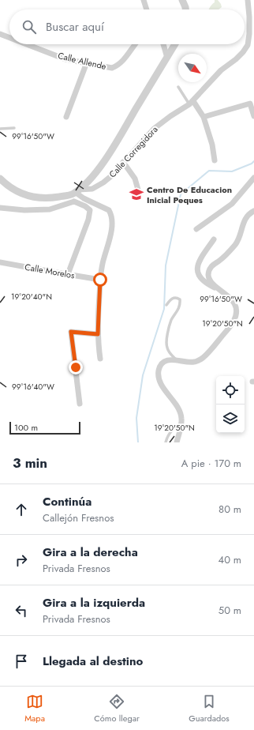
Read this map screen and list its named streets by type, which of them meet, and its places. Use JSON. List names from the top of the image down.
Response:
{
  "streets": {
    "street": ["Calle Allende", "Calle Corregidora", "Calle Morelos"]
  },
  "places": {
    "school or university": ["Centro De Educacion Inicial Peques"]
  },
  "scale_bar": "100 m",
  "north": "bottom right",
  "page": {
    "search": "Buscar aquí",
    "scale": "100 m",
    "heading": ["3 min", "A pie · 170 m"],
    "list": [
      ["Continúa", "Callejón Fresnos", "80 m"],
      ["Gira a la derecha", "Privada Fresnos", "40 m"],
      ["Gira a la izquierda", "Privada Fresnos", "50 m"],
      "Llegada al destino"
    ],
    "nav": ["Mapa", "Cómo llegar", "Guardados"]
  },
  "coordinates": [
    "99°16'50\"W",
    "19°20'40\"N",
    "19°20'50\"N",
    "99°16'40\"W"
  ]
}
